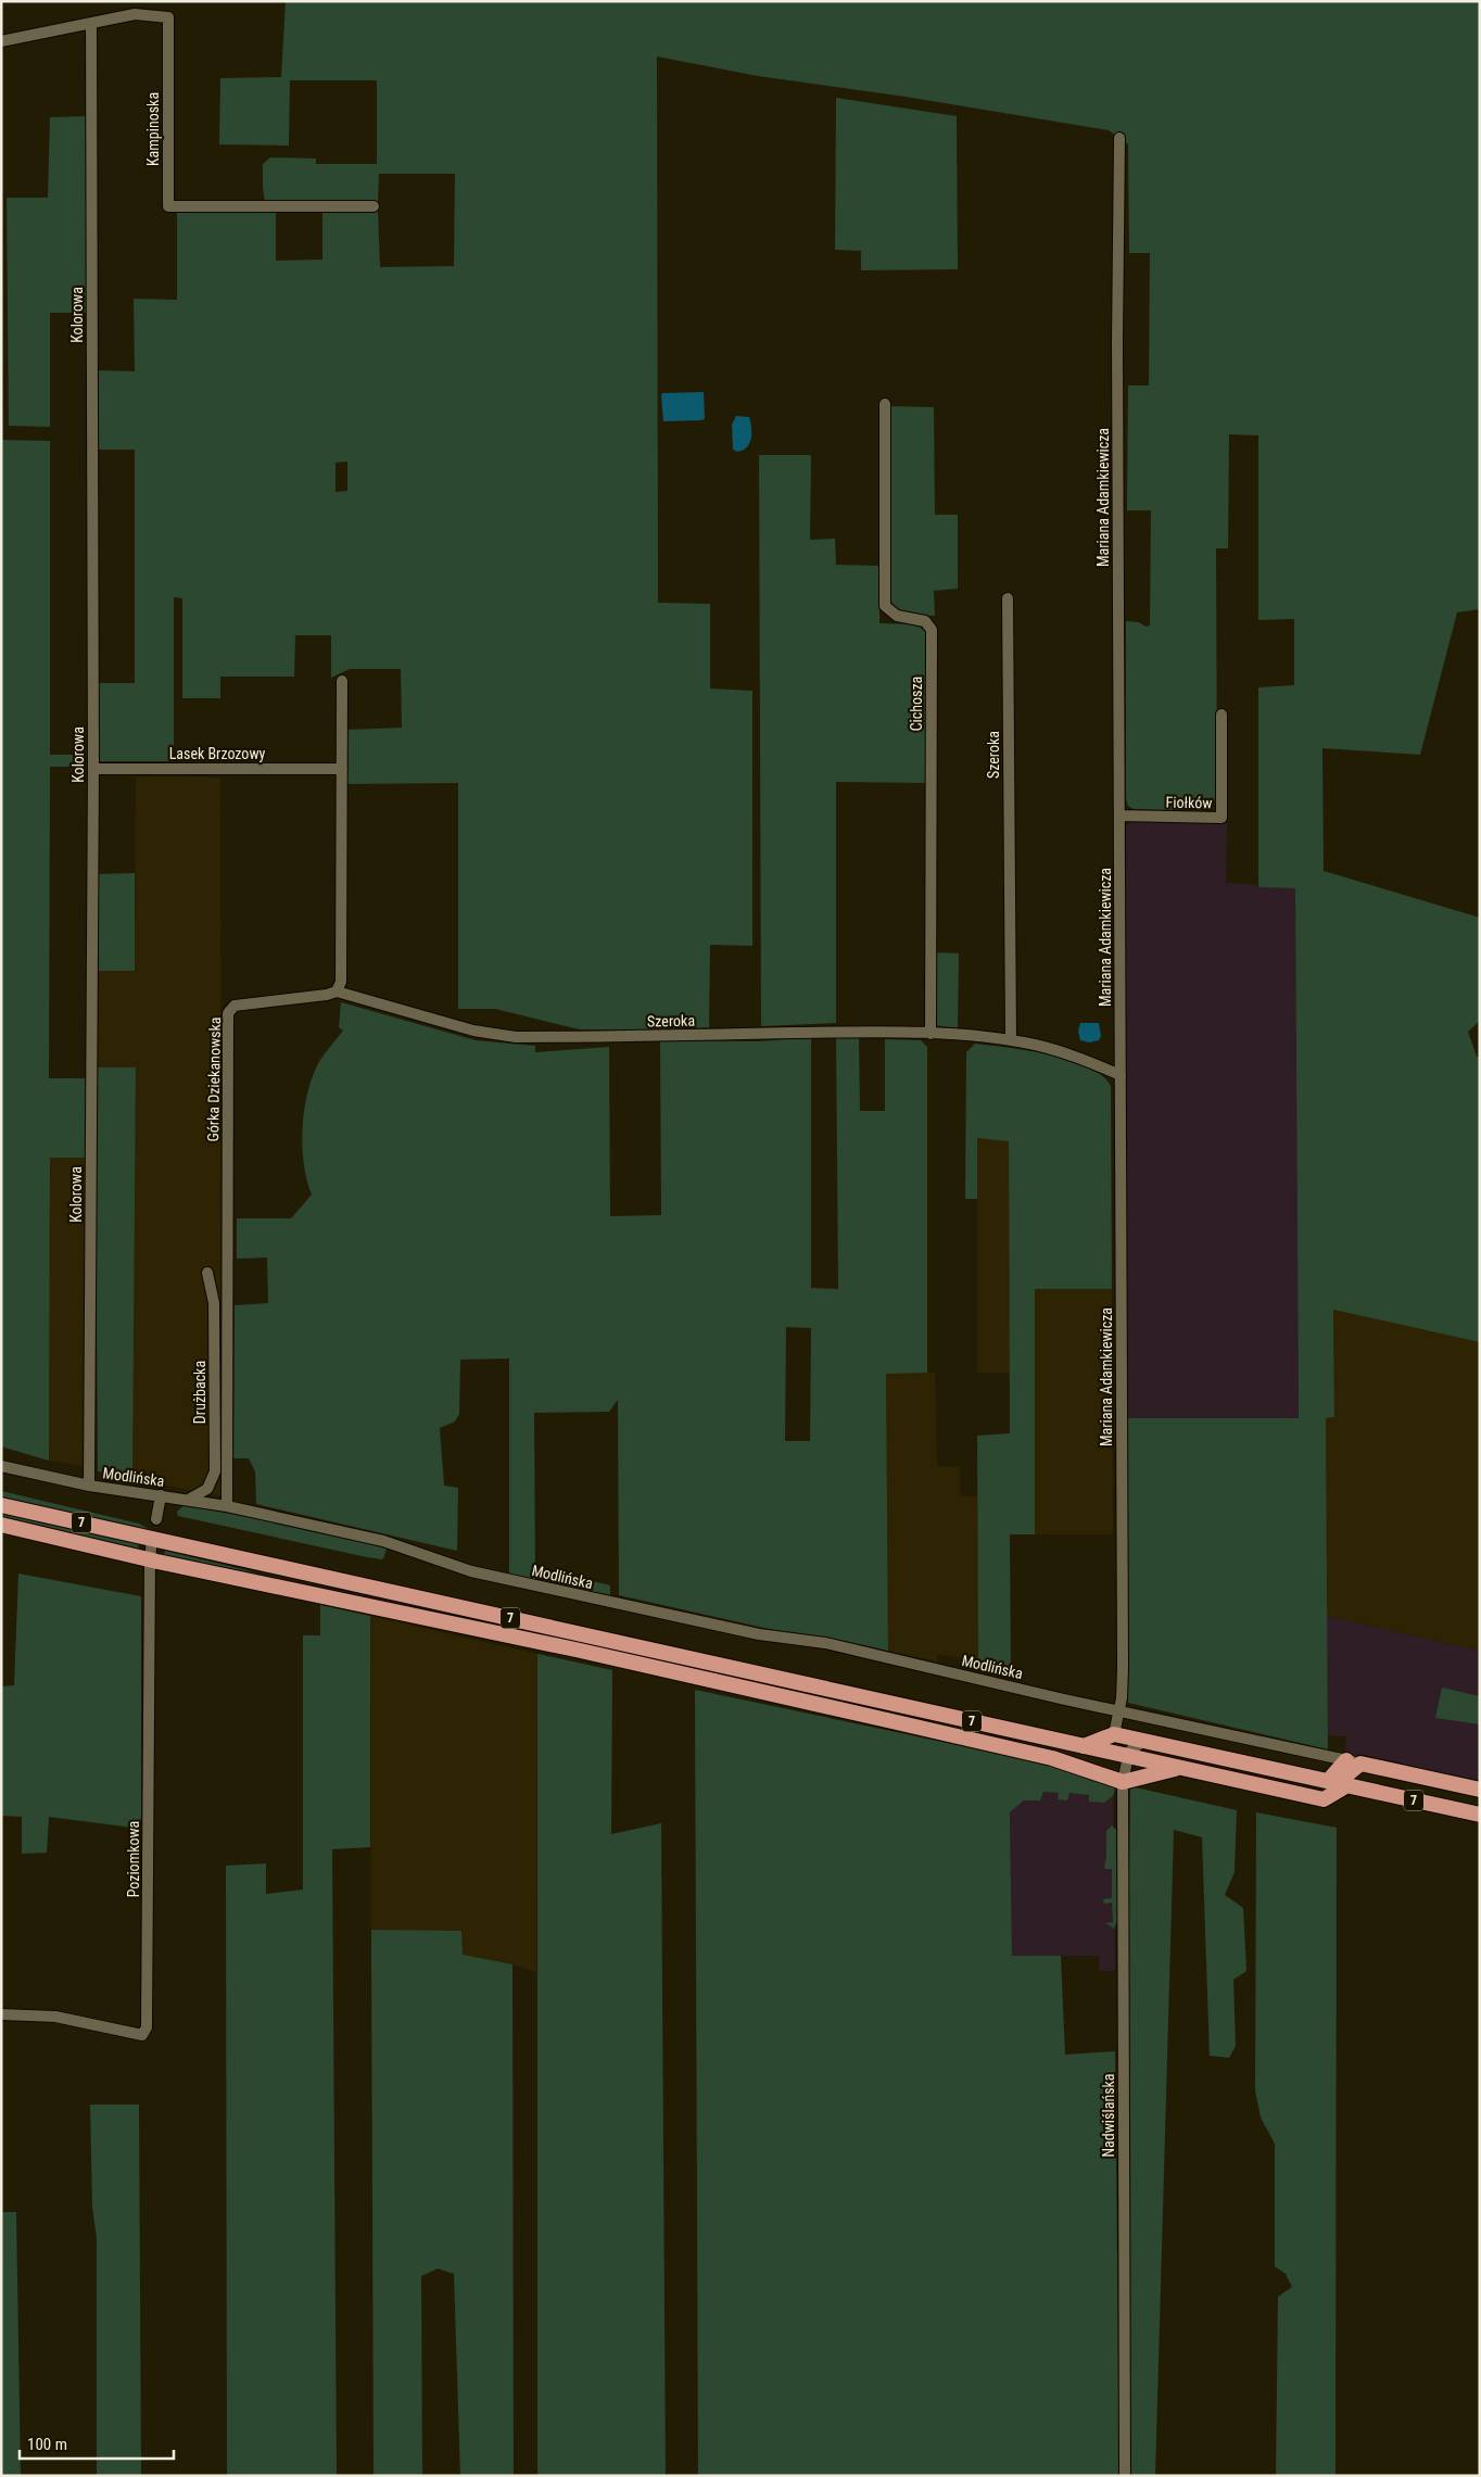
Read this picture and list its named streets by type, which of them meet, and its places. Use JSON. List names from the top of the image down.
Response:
{
  "streets": {
    "highway": ["7"],
    "street": [
      "Kampinoska",
      "Kolorowa",
      "Mariana Adamkiewicza",
      "Cichosza",
      "Lasek Brzozowy",
      "Szeroka",
      "Fiołków",
      "Górka Dziekanowska",
      "Drużbacka",
      "Modlińska",
      "Poziomkowa",
      "Nadwiślańska"
    ]
  },
  "crossings": [
    ["Kampinoska", "Kolorowa"],
    ["Kolorowa", "Lasek Brzozowy"],
    ["Kolorowa", "Modlińska"],
    ["Mariana Adamkiewicza", "Szeroka"],
    ["Mariana Adamkiewicza", "Fiołków"],
    ["Mariana Adamkiewicza", "Modlińska"],
    ["Mariana Adamkiewicza", "7"],
    ["Cichosza", "Szeroka"],
    ["Szeroka", "Górka Dziekanowska"],
    ["Górka Dziekanowska", "Modlińska"],
    ["Drużbacka", "Modlińska"],
    ["7", "Poziomkowa"],
    ["7", "Nadwiślańska"]
  ],
  "scale_bar": "100 m"
}
